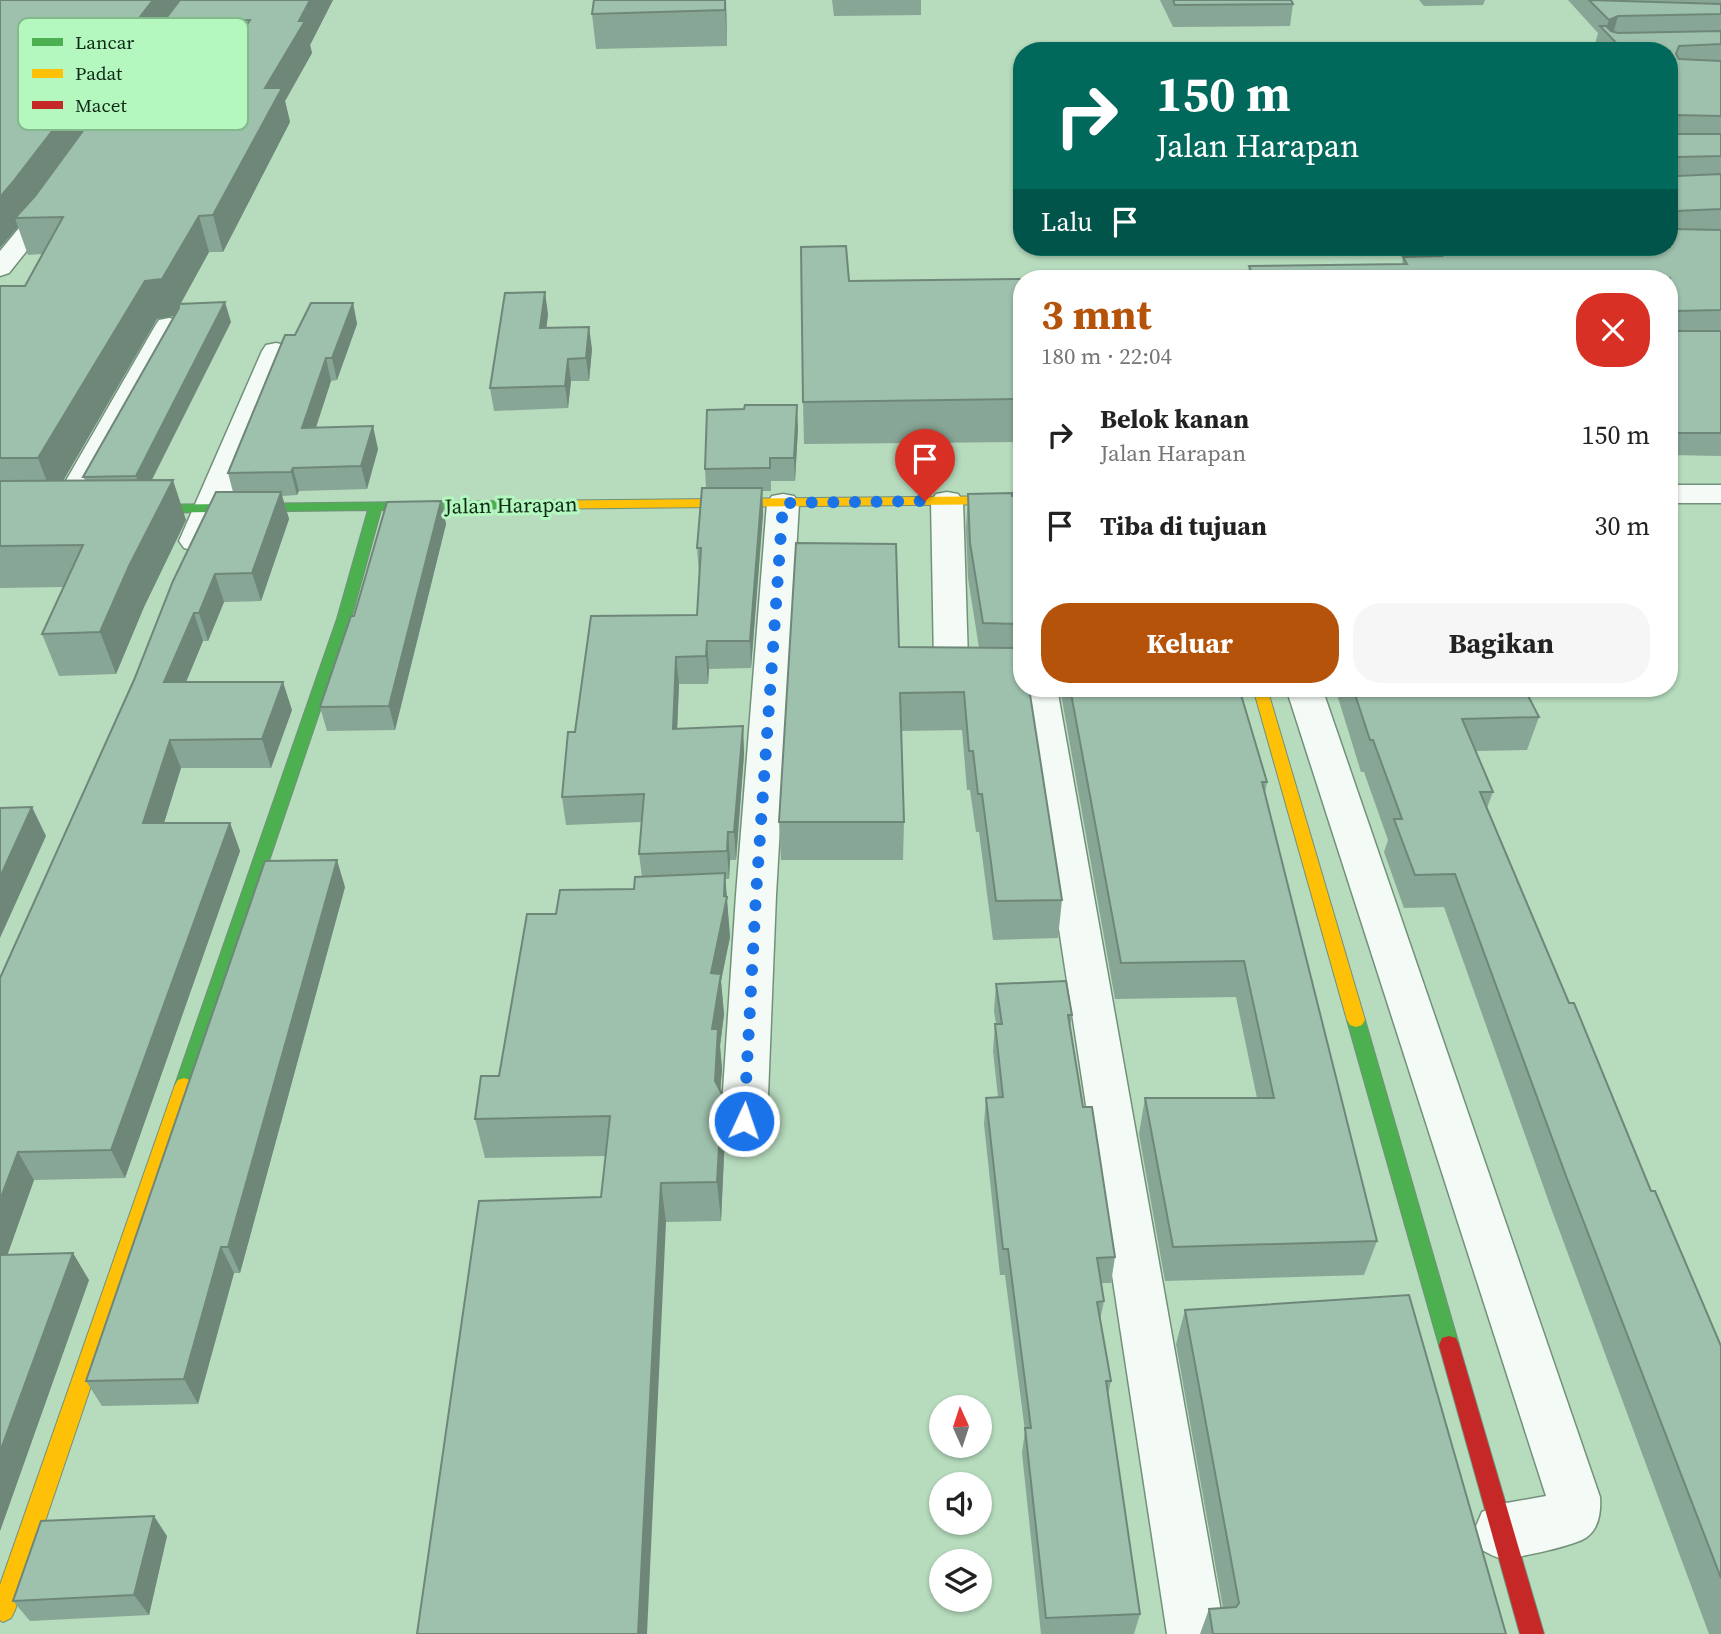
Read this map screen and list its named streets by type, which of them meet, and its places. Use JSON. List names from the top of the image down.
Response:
{
  "streets": {
    "street": ["Jalan Harapan"]
  },
  "legend": ["Lancar", "Padat", "Macet"],
  "north": "top",
  "page": {
    "turn": ["150 m", "Jalan Harapan"],
    "then": "Lalu",
    "heading": ["3 mnt", "180 m · 22:04"],
    "list": [
      {
        "name": "Belok kanan",
        "note": "Jalan Harapan",
        "value": "150 m"
      },
      {
        "name": "Tiba di tujuan",
        "value": "30 m"
      }
    ],
    "buttons": ["Keluar", "Bagikan"]
  }
}
